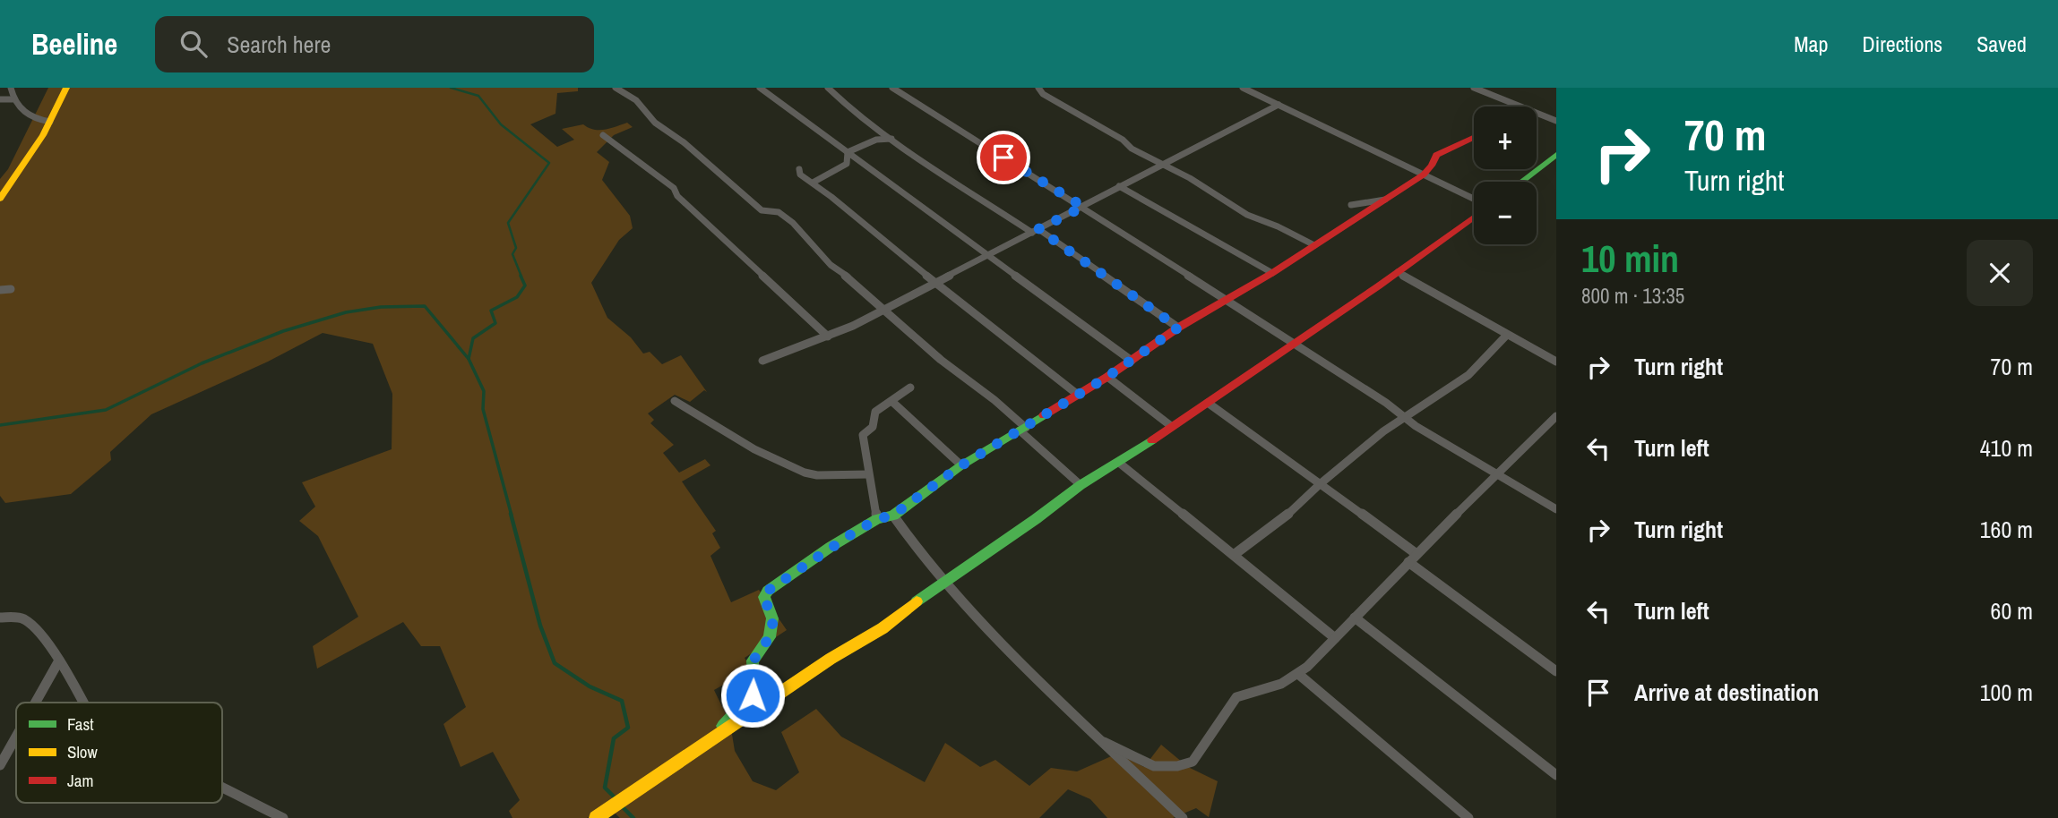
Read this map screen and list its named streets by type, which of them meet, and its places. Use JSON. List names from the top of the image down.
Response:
{
  "legend": ["Fast", "Slow", "Jam"],
  "page": {
    "header": "Beeline",
    "search": "Search here",
    "nav": ["Map", "Directions", "Saved"],
    "turn": ["70 m", "Turn right"],
    "map_buttons": ["+", "−"],
    "heading": ["10 min", "800 m · 13:35"],
    "list": [
      {
        "name": "Turn right",
        "value": "70 m"
      },
      {
        "name": "Turn left",
        "value": "410 m"
      },
      {
        "name": "Turn right",
        "value": "160 m"
      },
      {
        "name": "Turn left",
        "value": "60 m"
      },
      {
        "name": "Arrive at destination",
        "value": "100 m"
      }
    ]
  }
}
